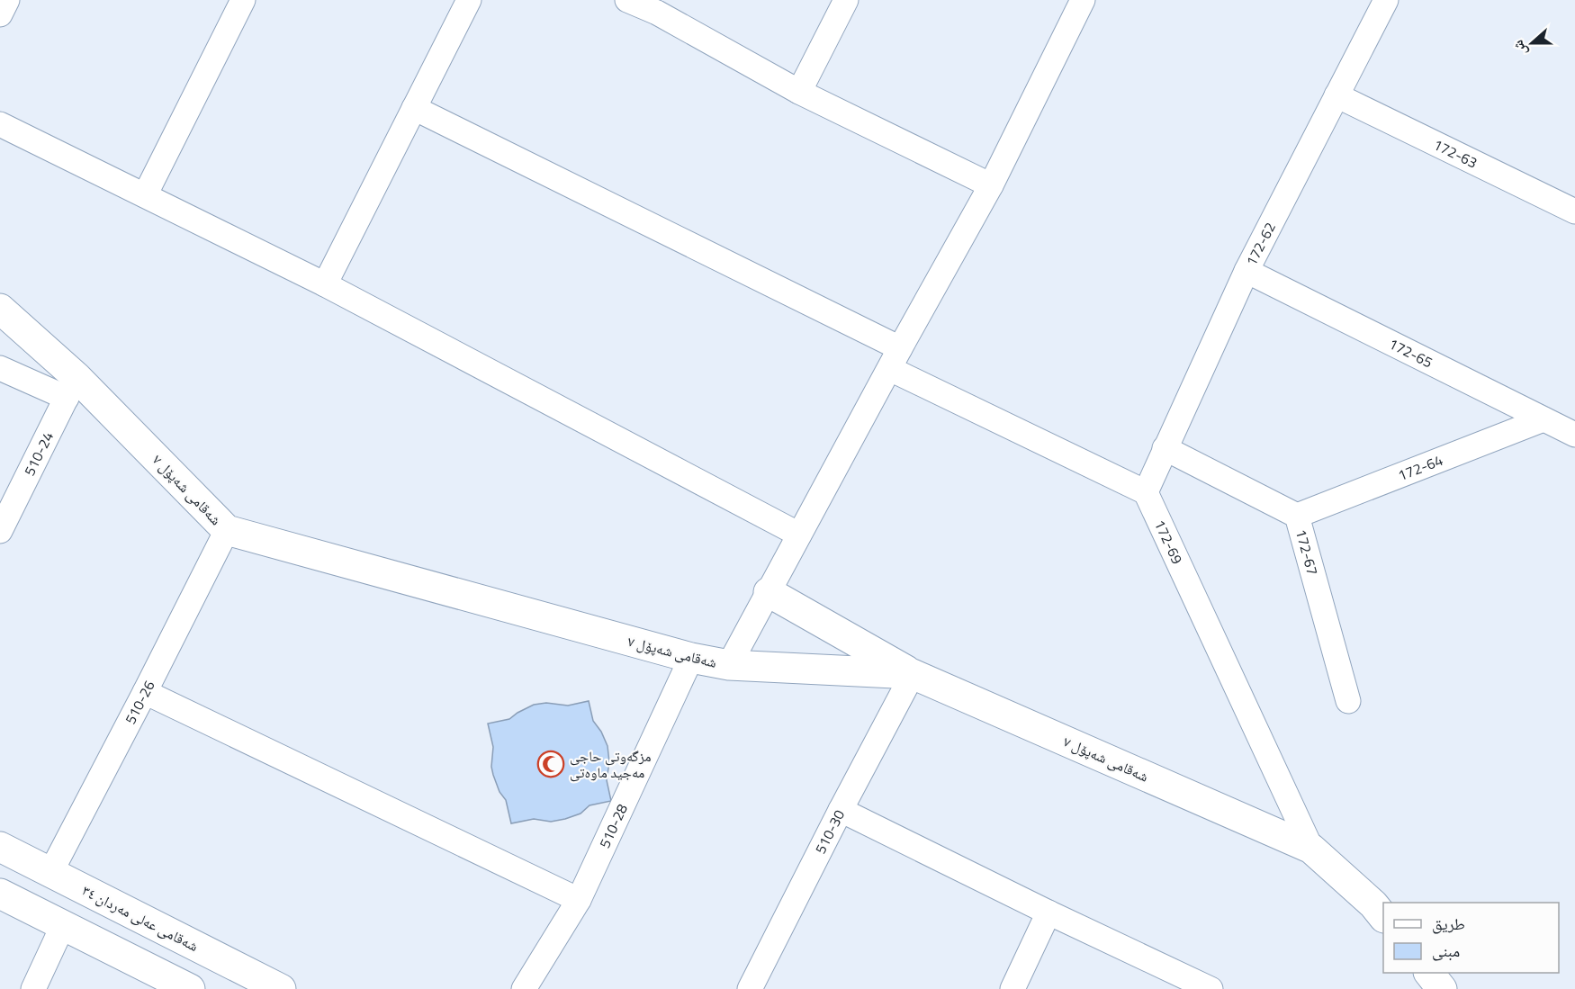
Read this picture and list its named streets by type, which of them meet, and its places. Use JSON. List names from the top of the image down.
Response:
{
  "streets": {
    "street": [
      "172-63",
      "172-62",
      "172-65",
      "510-24",
      "172-64",
      "شەقامی شەپۆل ٧",
      "172-69",
      "172-67",
      "510-26",
      "510-28",
      "510-30",
      "شەقامی عەلی مەردان ٣٤"
    ]
  },
  "crossings": [
    ["172-63", "172-62"],
    ["172-62", "172-65"],
    ["172-62", "172-69"],
    ["172-62", "172-67"],
    ["172-65", "172-64"],
    ["510-24", "شەقامی شەپۆل ٧"],
    ["172-64", "172-67"],
    ["شەقامی شەپۆل ٧", "172-69"],
    ["شەقامی شەپۆل ٧", "510-26"],
    ["شەقامی شەپۆل ٧", "510-28"],
    ["شەقامی شەپۆل ٧", "510-30"],
    ["510-26", "شەقامی عەلی مەردان ٣٤"]
  ],
  "places": {
    "mosque": ["مزگەوتی حاجی مەجید ماوەتی"]
  },
  "legend": ["طريق", "مبنى"],
  "north": "left"
}
